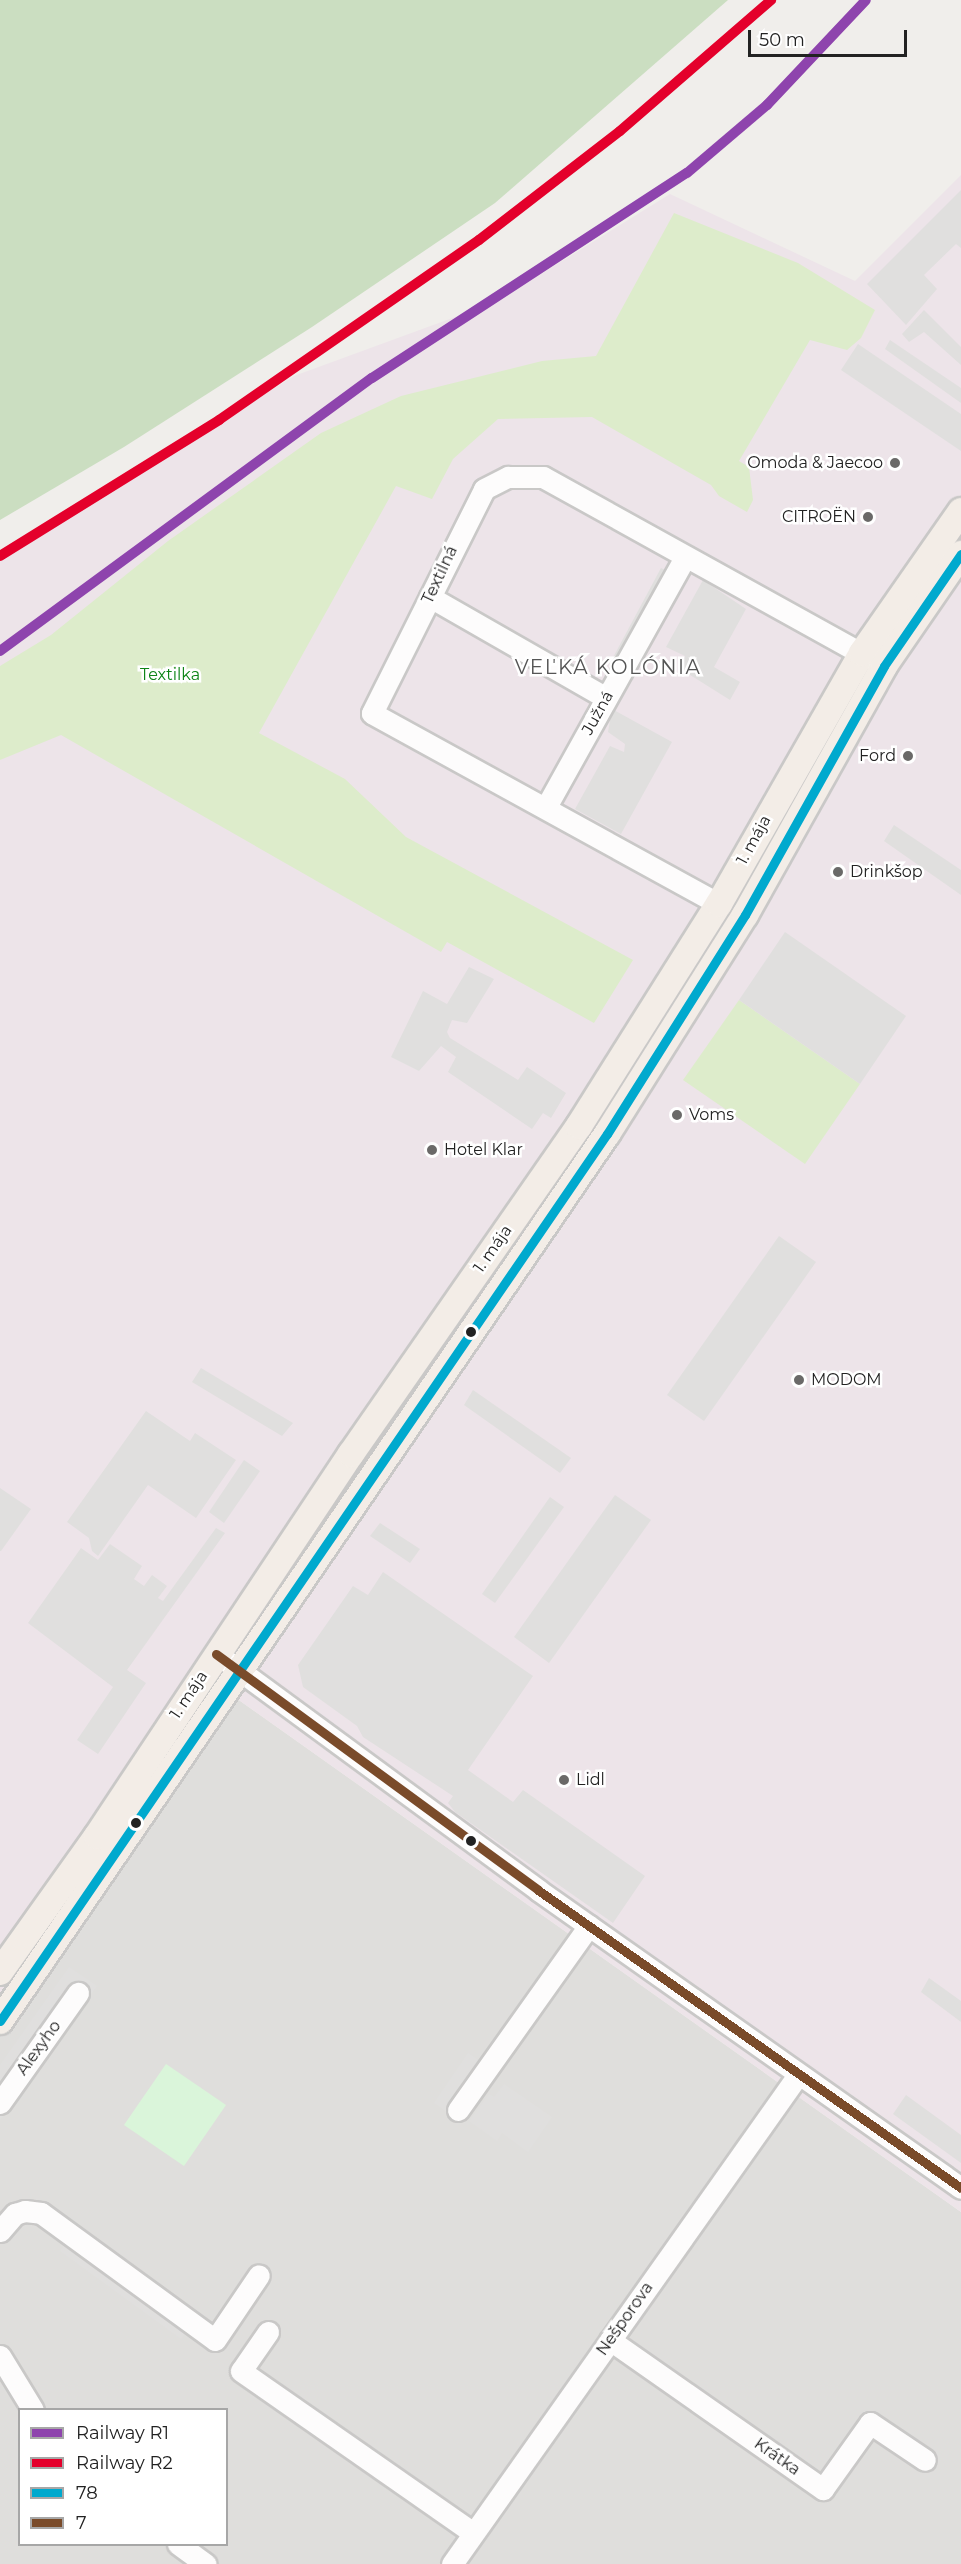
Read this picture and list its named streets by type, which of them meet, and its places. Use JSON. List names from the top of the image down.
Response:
{
  "streets": {
    "main road": ["1. mája"],
    "street": [
      "Textilná",
      "Južná",
      "Alexyho",
      "Nešporova",
      "Krátka"
    ]
  },
  "crossings": [
    ["Textilná", "Južná"],
    ["Textilná", "1. mája"],
    ["Nešporova", "Krátka"]
  ],
  "districts": ["VEĽKÁ KOLÓNIA"],
  "parks": ["Textilka"],
  "places": [
    "Omoda & Jaecoo",
    "CITROËN",
    "Ford",
    "Drinkšop",
    "Voms",
    "Hotel Klar",
    "MODOM",
    "Lidl"
  ],
  "lines": [
    "rail line R1",
    "rail line R2",
    "transit line 78",
    "transit line 7"
  ],
  "legend": [
    "Railway R1",
    "Railway R2",
    "78",
    "7"
  ],
  "scale_bar": "50 m"
}
